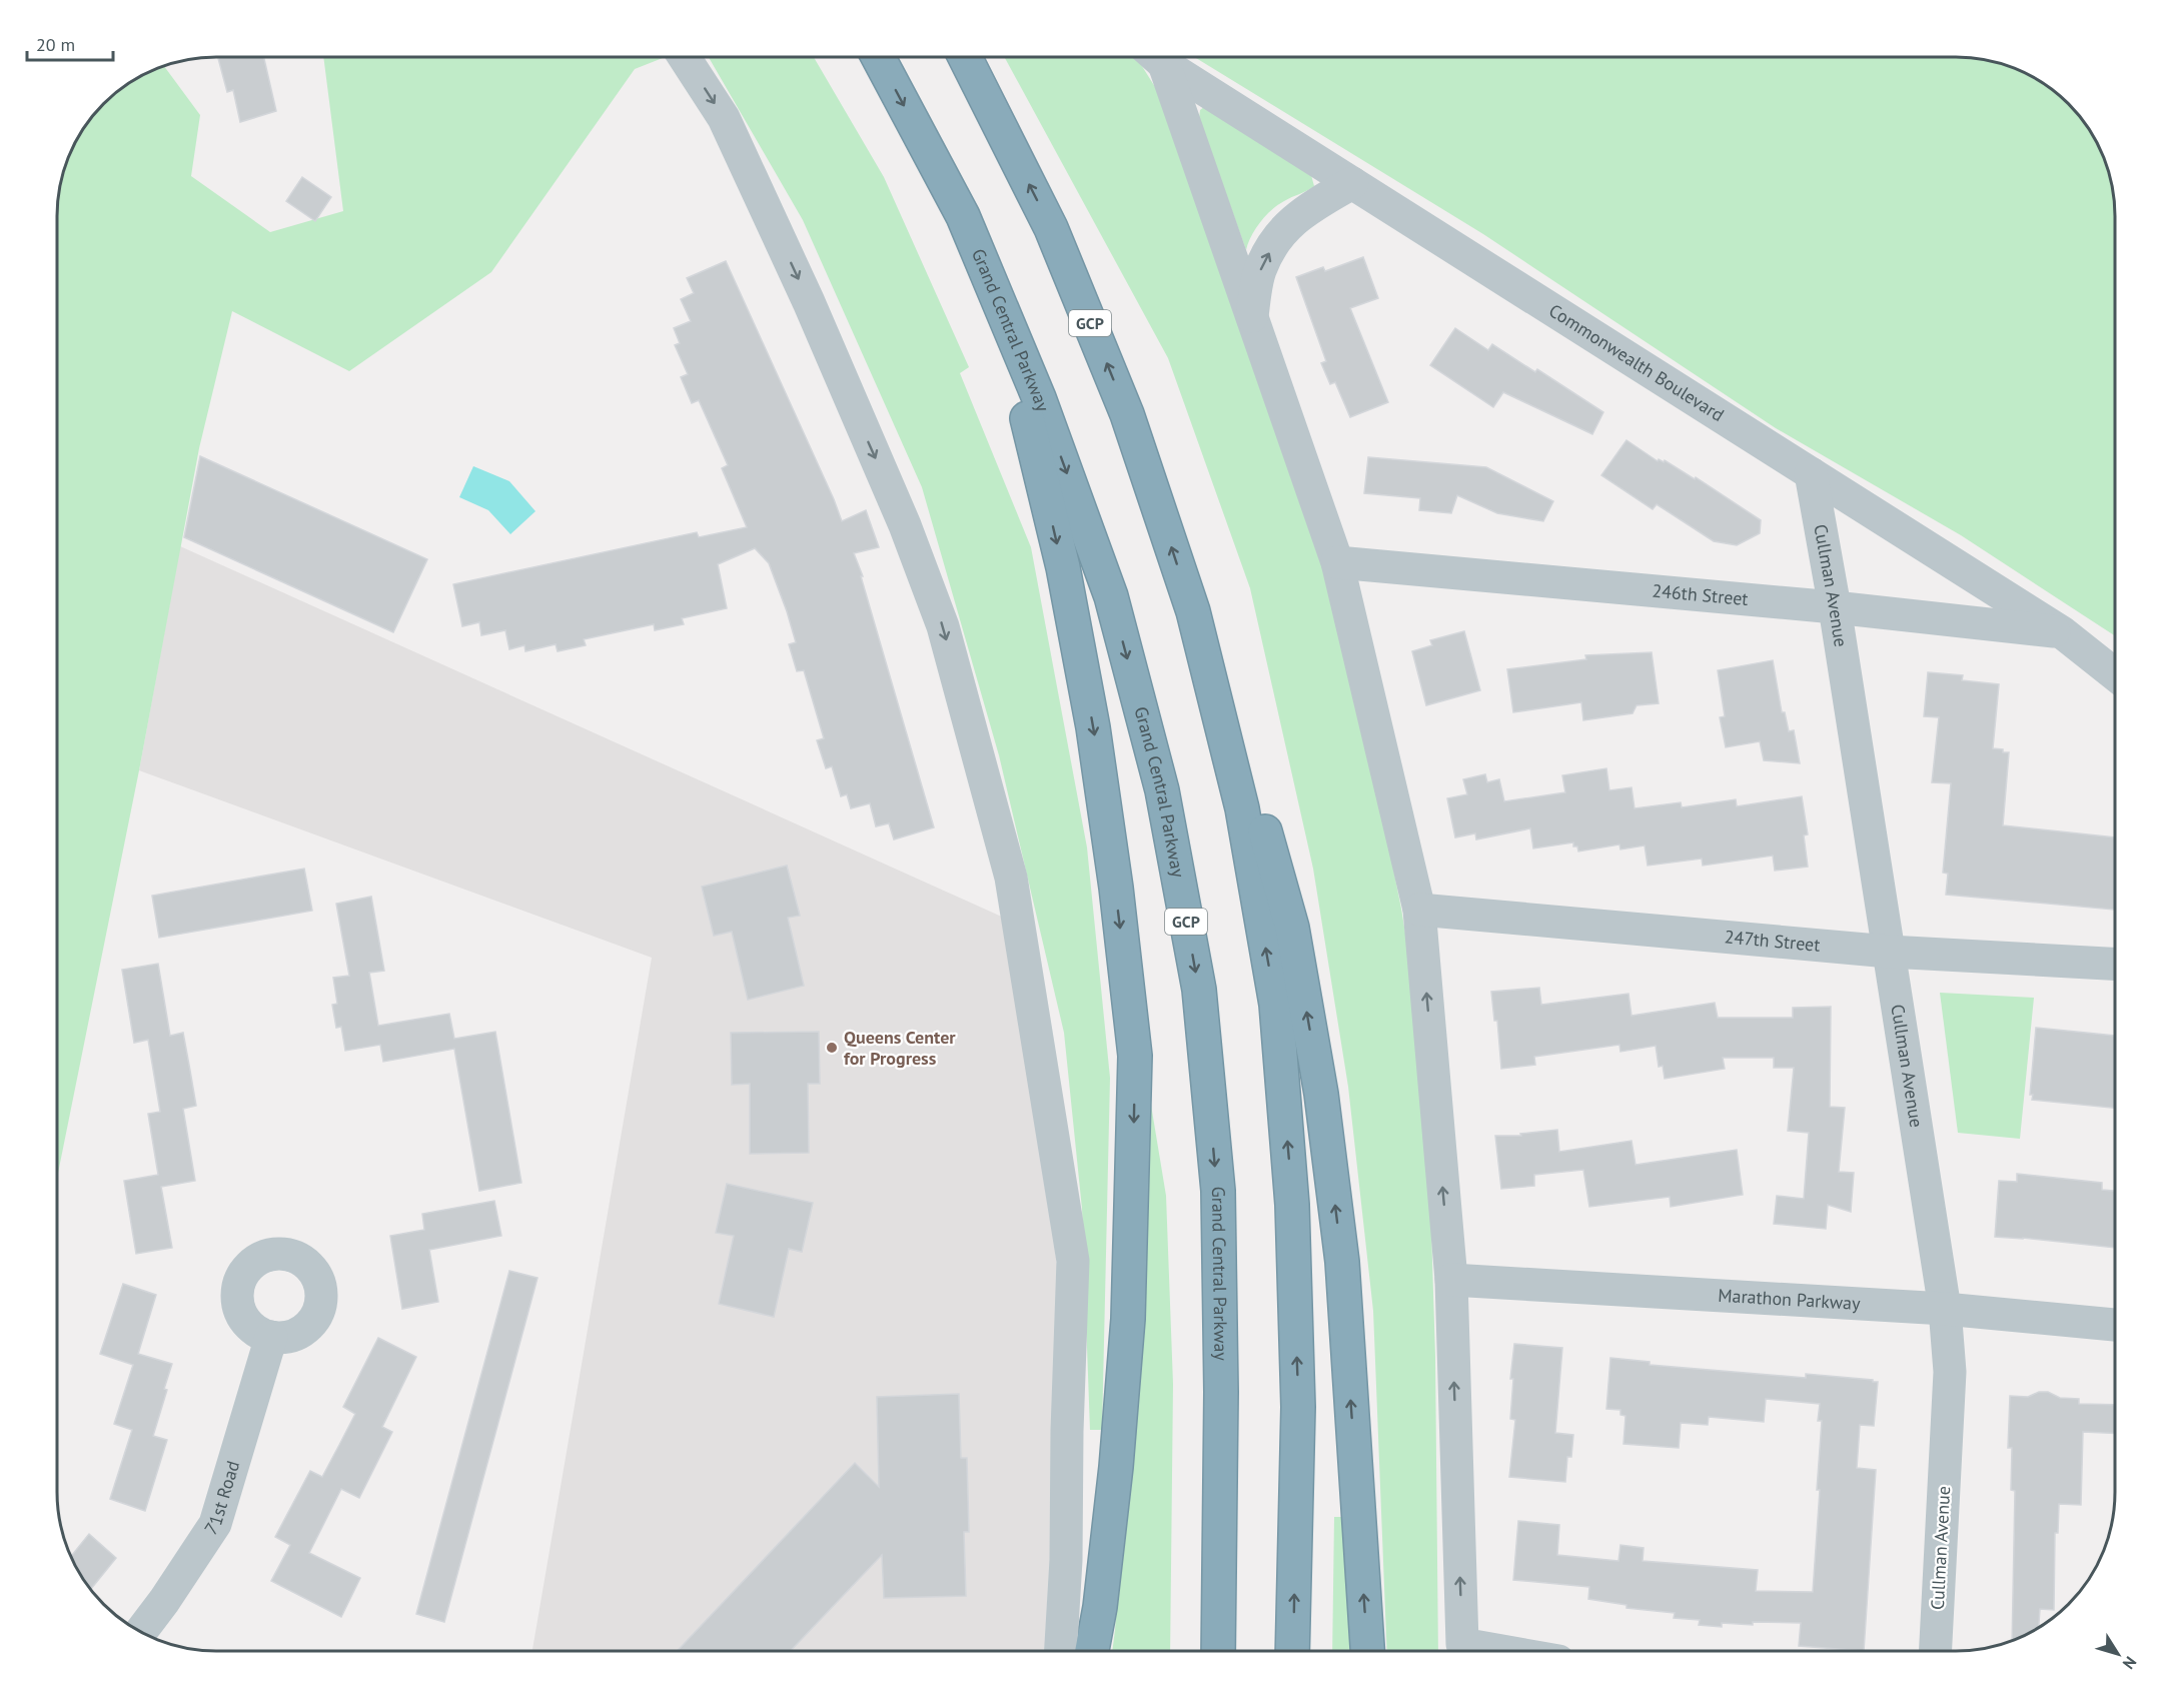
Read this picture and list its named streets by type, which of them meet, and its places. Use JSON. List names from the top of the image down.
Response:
{
  "streets": {
    "highway": ["GCP", "Grand Central Parkway"],
    "street": [
      "Commonwealth Boulevard",
      "Cullman Avenue",
      "246th Street",
      "247th Street",
      "Marathon Parkway",
      "71st Road"
    ]
  },
  "crossings": [
    ["Commonwealth Boulevard", "Cullman Avenue"],
    ["Commonwealth Boulevard", "246th Street"],
    ["Cullman Avenue", "246th Street"],
    ["Cullman Avenue", "247th Street"],
    ["Cullman Avenue", "Marathon Parkway"]
  ],
  "places": ["Queens Center for Progress"],
  "scale_bar": "20 m",
  "north": "bottom right"
}
